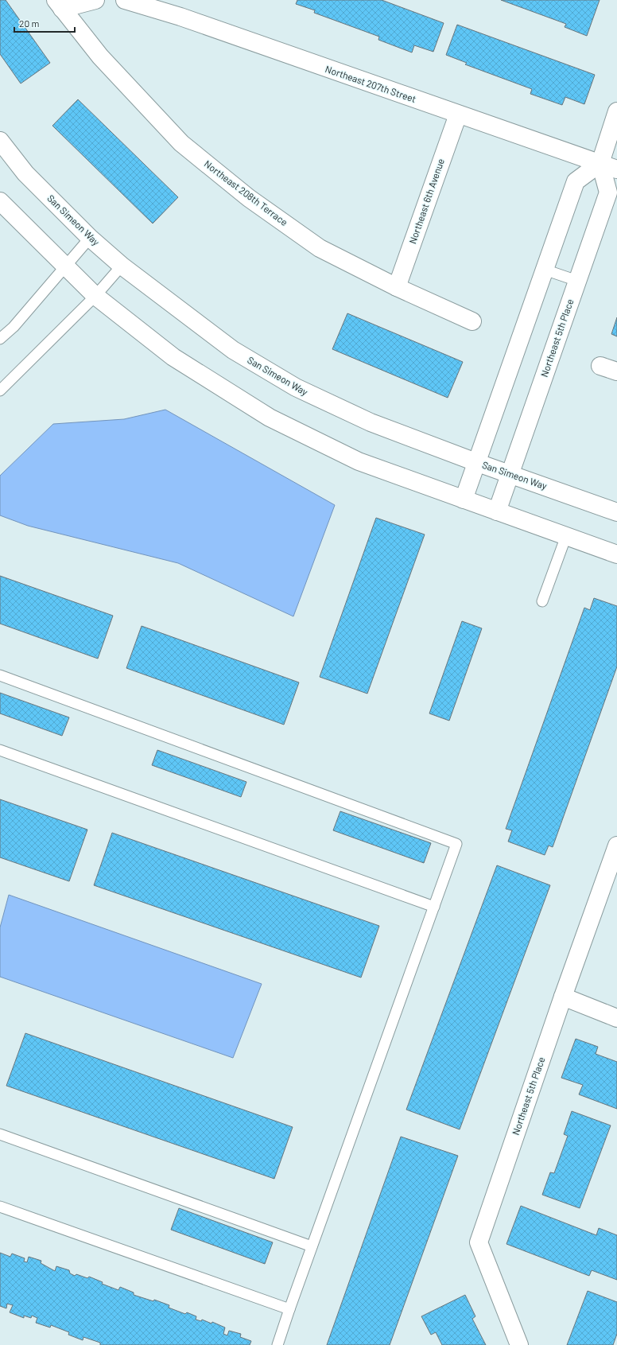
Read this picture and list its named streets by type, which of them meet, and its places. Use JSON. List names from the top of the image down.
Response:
{
  "streets": {
    "street": [
      "Northeast 207th Street",
      "Northeast 208th Terrace",
      "Northeast 6th Avenue",
      "San Simeon Way",
      "Northeast 5th Place"
    ]
  },
  "crossings": [
    ["Northeast 207th Street", "Northeast 6th Avenue"],
    ["Northeast 207th Street", "Northeast 5th Place"],
    ["Northeast 208th Terrace", "Northeast 6th Avenue"],
    ["San Simeon Way", "Northeast 5th Place"]
  ],
  "scale_bar": "20 m"
}
